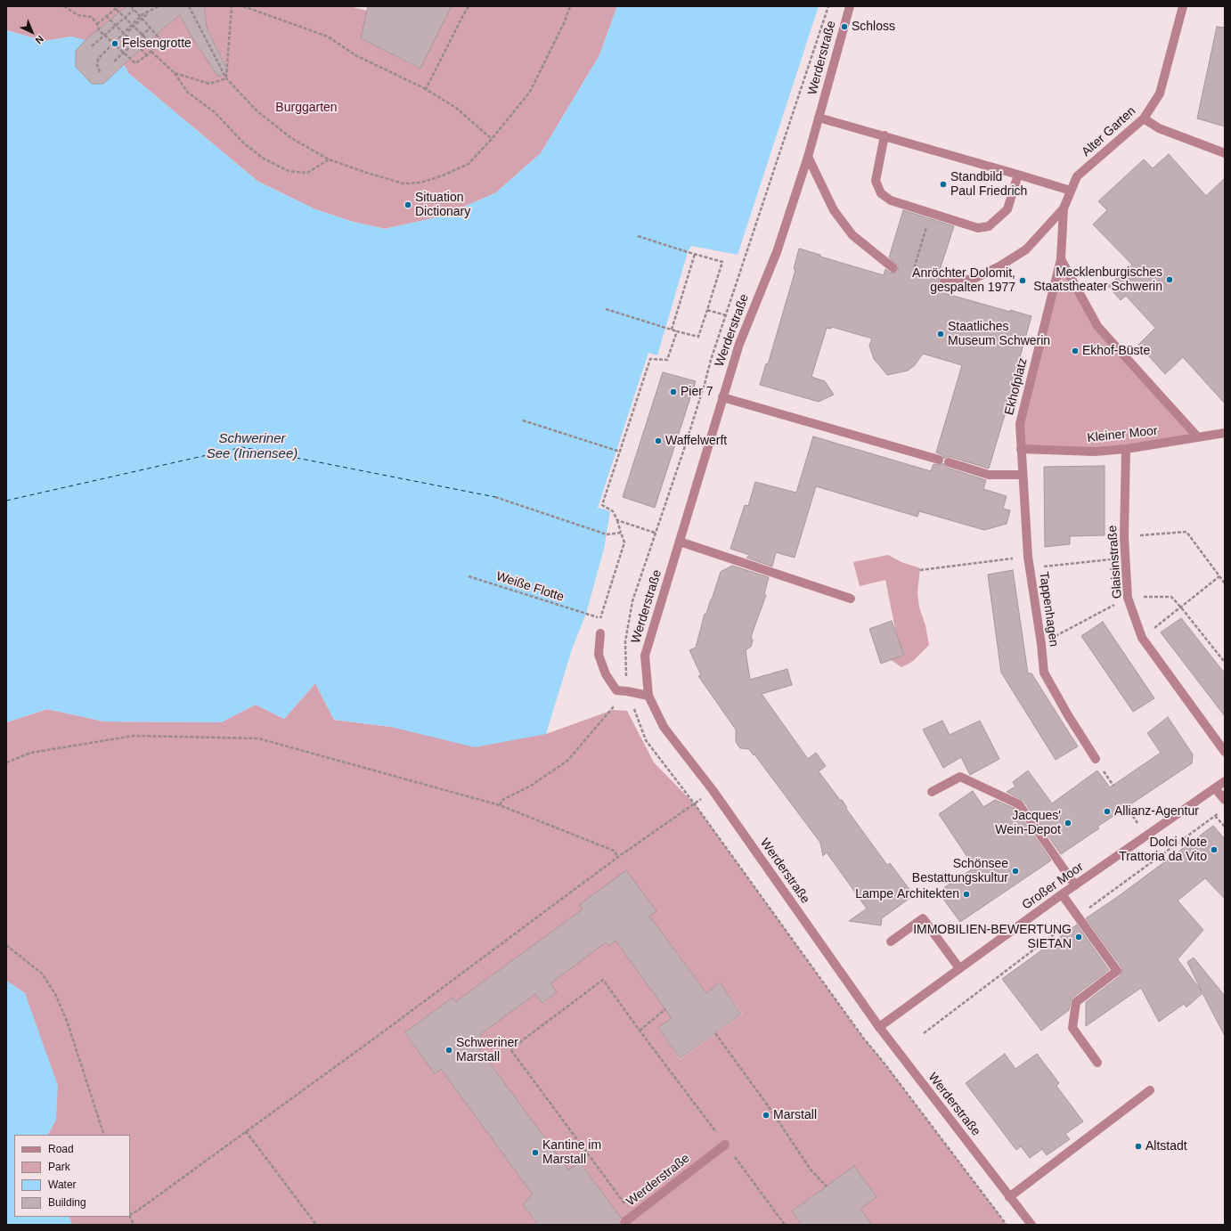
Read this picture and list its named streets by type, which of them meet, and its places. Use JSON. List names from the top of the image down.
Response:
{
  "streets": {
    "street": [
      "Werderstraße",
      "Alter Garten",
      "Ekhofplatz",
      "Kleiner Moor",
      "Glaisinstraße",
      "Tappenhagen",
      "Großer Moor"
    ],
    "path": ["Weiße Flotte"]
  },
  "crossings": [
    ["Werderstraße", "Großer Moor"],
    ["Alter Garten", "Ekhofplatz"],
    ["Ekhofplatz", "Kleiner Moor"],
    ["Ekhofplatz", "Tappenhagen"],
    ["Kleiner Moor", "Glaisinstraße"],
    ["Kleiner Moor", "Tappenhagen"]
  ],
  "water": ["Schweriner See (Innensee)"],
  "parks": ["Burggarten"],
  "places": [
    "Schloss",
    "Felsengrotte",
    "Standbild Paul Friedrich",
    "Situation Dictionary",
    "Mecklenburgisches Staatstheater Schwerin",
    "Anröchter Dolomit, gespalten 1977",
    "Staatliches Museum Schwerin",
    "Ekhof-Büste",
    "Pier 7",
    "Waffelwerft",
    "Allianz-Agentur",
    "Jacques' Wein-Depot",
    "Dolci Note Trattoria da Vito",
    "Schönsee Bestattungskultur",
    "Lampe Architekten",
    "IMMOBILIEN-BEWERTUNG SIETAN",
    "Schweriner Marstall",
    "Marstall",
    "Altstadt",
    "Kantine im Marstall"
  ],
  "legend": [
    "Road",
    "Park",
    "Water",
    "Building"
  ],
  "north": "bottom right"
}
